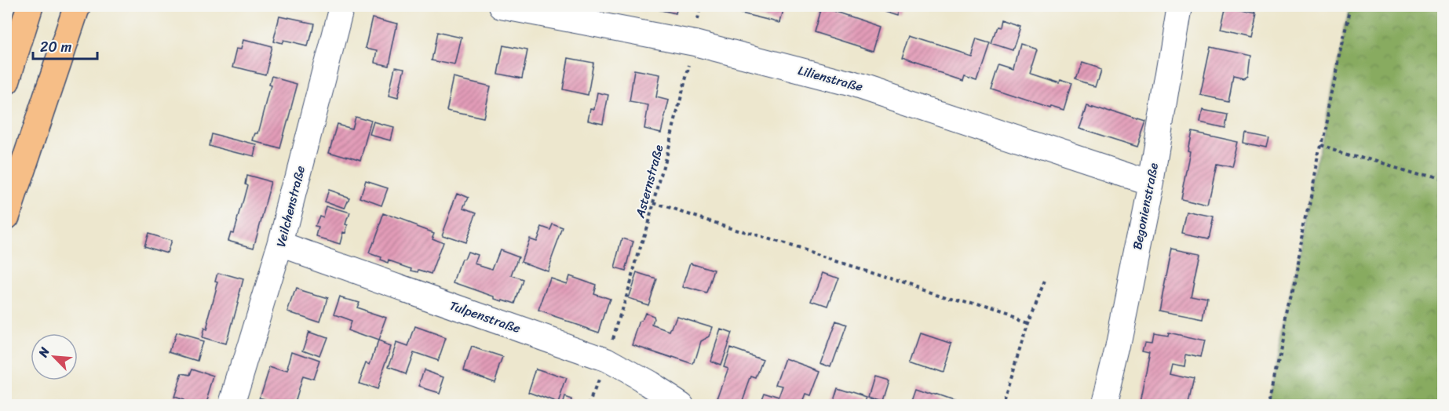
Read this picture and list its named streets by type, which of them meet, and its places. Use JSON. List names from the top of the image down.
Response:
{
  "streets": {
    "street": [
      "Lilienstraße",
      "Veilchenstraße",
      "Begonienstraße",
      "Tulpenstraße"
    ],
    "path": ["Asternstraße"]
  },
  "crossings": [
    ["Lilienstraße", "Asternstraße"],
    ["Lilienstraße", "Begonienstraße"],
    ["Asternstraße", "Tulpenstraße"],
    ["Veilchenstraße", "Tulpenstraße"]
  ],
  "scale_bar": "20 m",
  "north": "top left"
}
